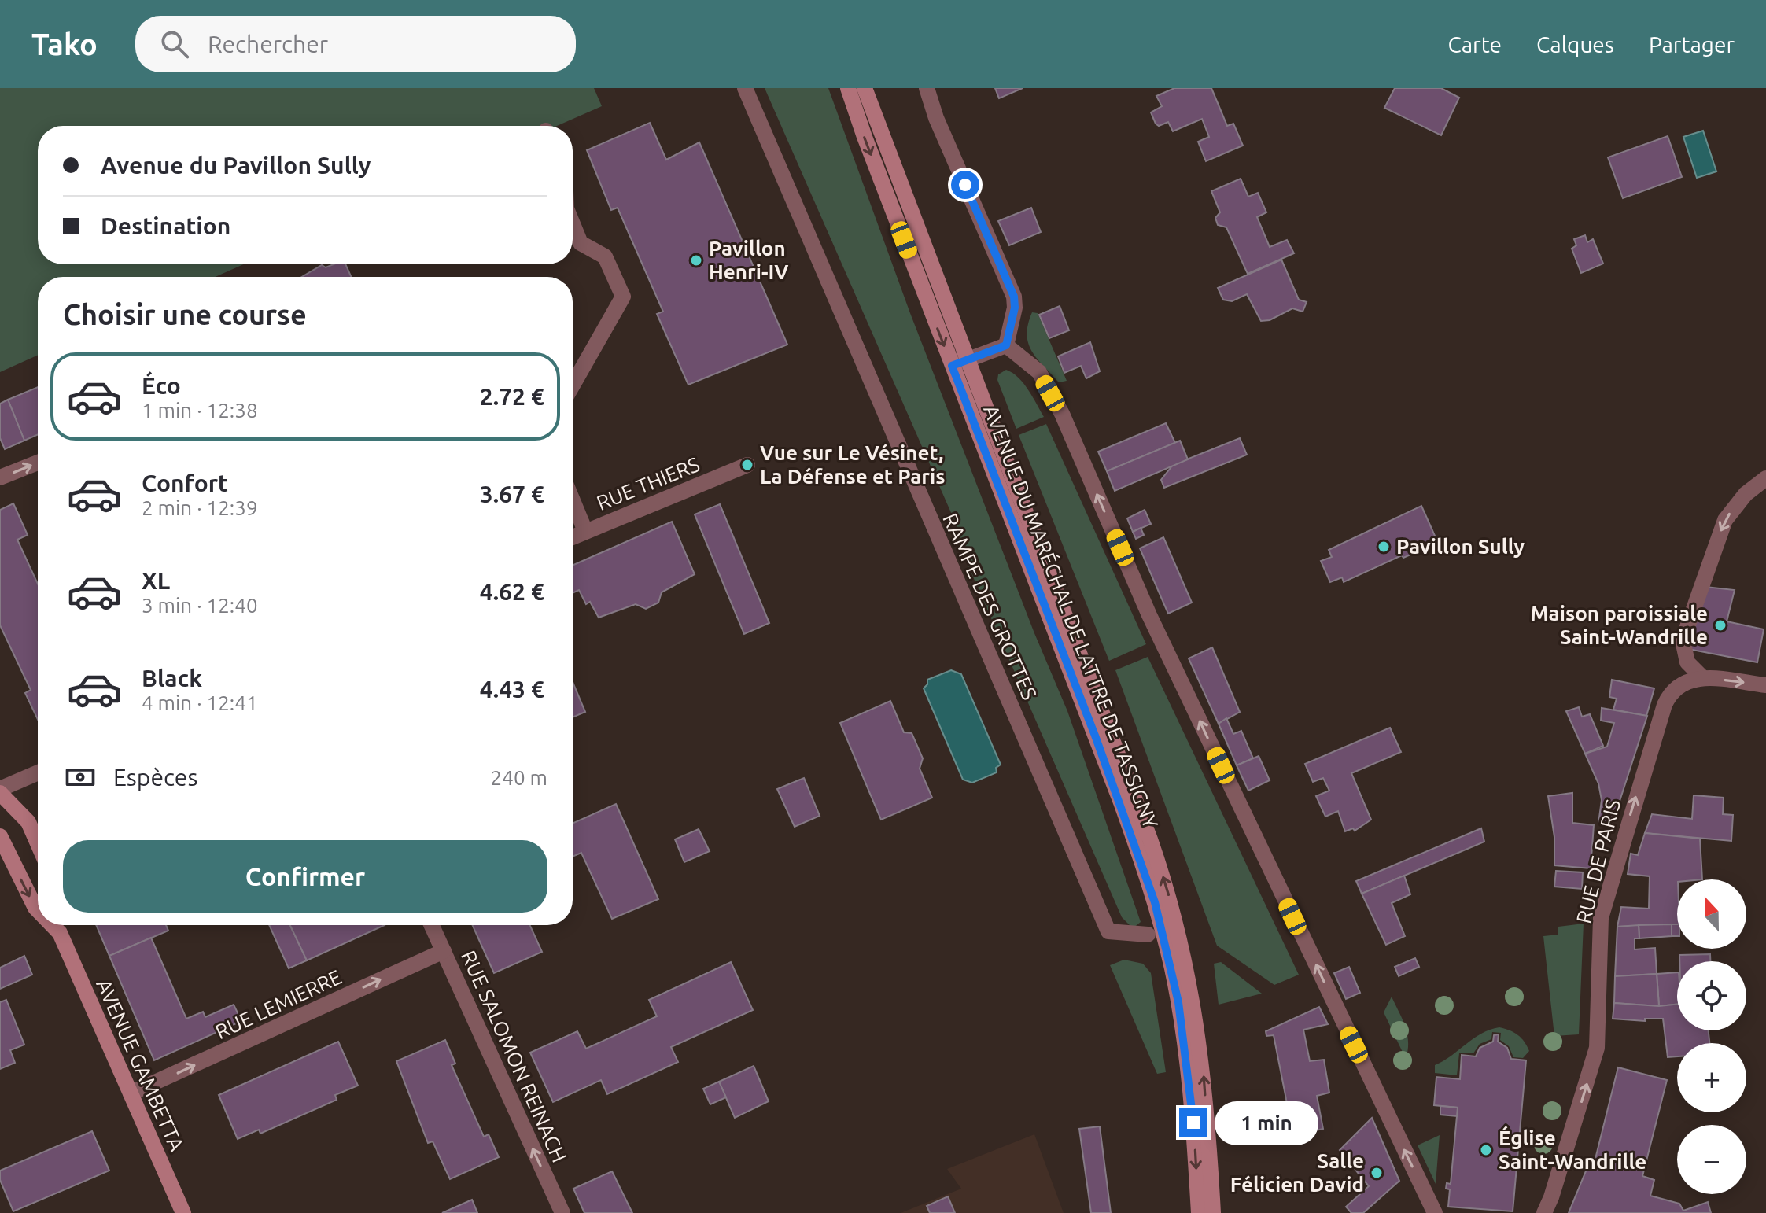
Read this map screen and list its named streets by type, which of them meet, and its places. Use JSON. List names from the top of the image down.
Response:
{
  "streets": {
    "main road": ["AVENUE DU MARÉCHAL DE LATTRE DE TASSIGNY", "AVENUE GAMBETTA"],
    "street": [
      "RUE THIERS",
      "RAMPE DES GROTTES",
      "RUE DE PARIS",
      "RUE LEMIERRE",
      "RUE SALOMON REINACH"
    ]
  },
  "crossings": [
    ["RUE LEMIERRE", "RUE SALOMON REINACH"],
    ["RUE LEMIERRE", "AVENUE GAMBETTA"]
  ],
  "one_way": ["RUE DE PARIS", "RUE LEMIERRE", "RUE SALOMON REINACH"],
  "places": [
    "Pavillon Henri-IV",
    "Vue sur Le Vésinet, La Défense et Paris",
    "Pavillon Sully",
    "Maison paroissiale Saint-Wandrille",
    "Église Saint-Wandrille",
    "Salle Félicien David"
  ],
  "north": "top",
  "page": {
    "header": "Tako",
    "search": "Rechercher",
    "nav": ["Carte", "Calques", "Partager"],
    "banner": ["Avenue du Pavillon Sully", "Destination"],
    "heading": "Choisir une course",
    "list": [
      {
        "name": "Éco",
        "note": "1 min · 12:38",
        "value": "2.72 €"
      },
      {
        "name": "Confort",
        "note": "2 min · 12:39",
        "value": "3.67 €"
      },
      {
        "name": "XL",
        "note": "3 min · 12:40",
        "value": "4.62 €"
      },
      {
        "name": "Black",
        "note": "4 min · 12:41",
        "value": "4.43 €"
      }
    ],
    "pay": ["Espèces", "240 m"],
    "buttons": "Confirmer",
    "map_buttons": ["+", "−"],
    "bubble": "1 min"
  }
}
